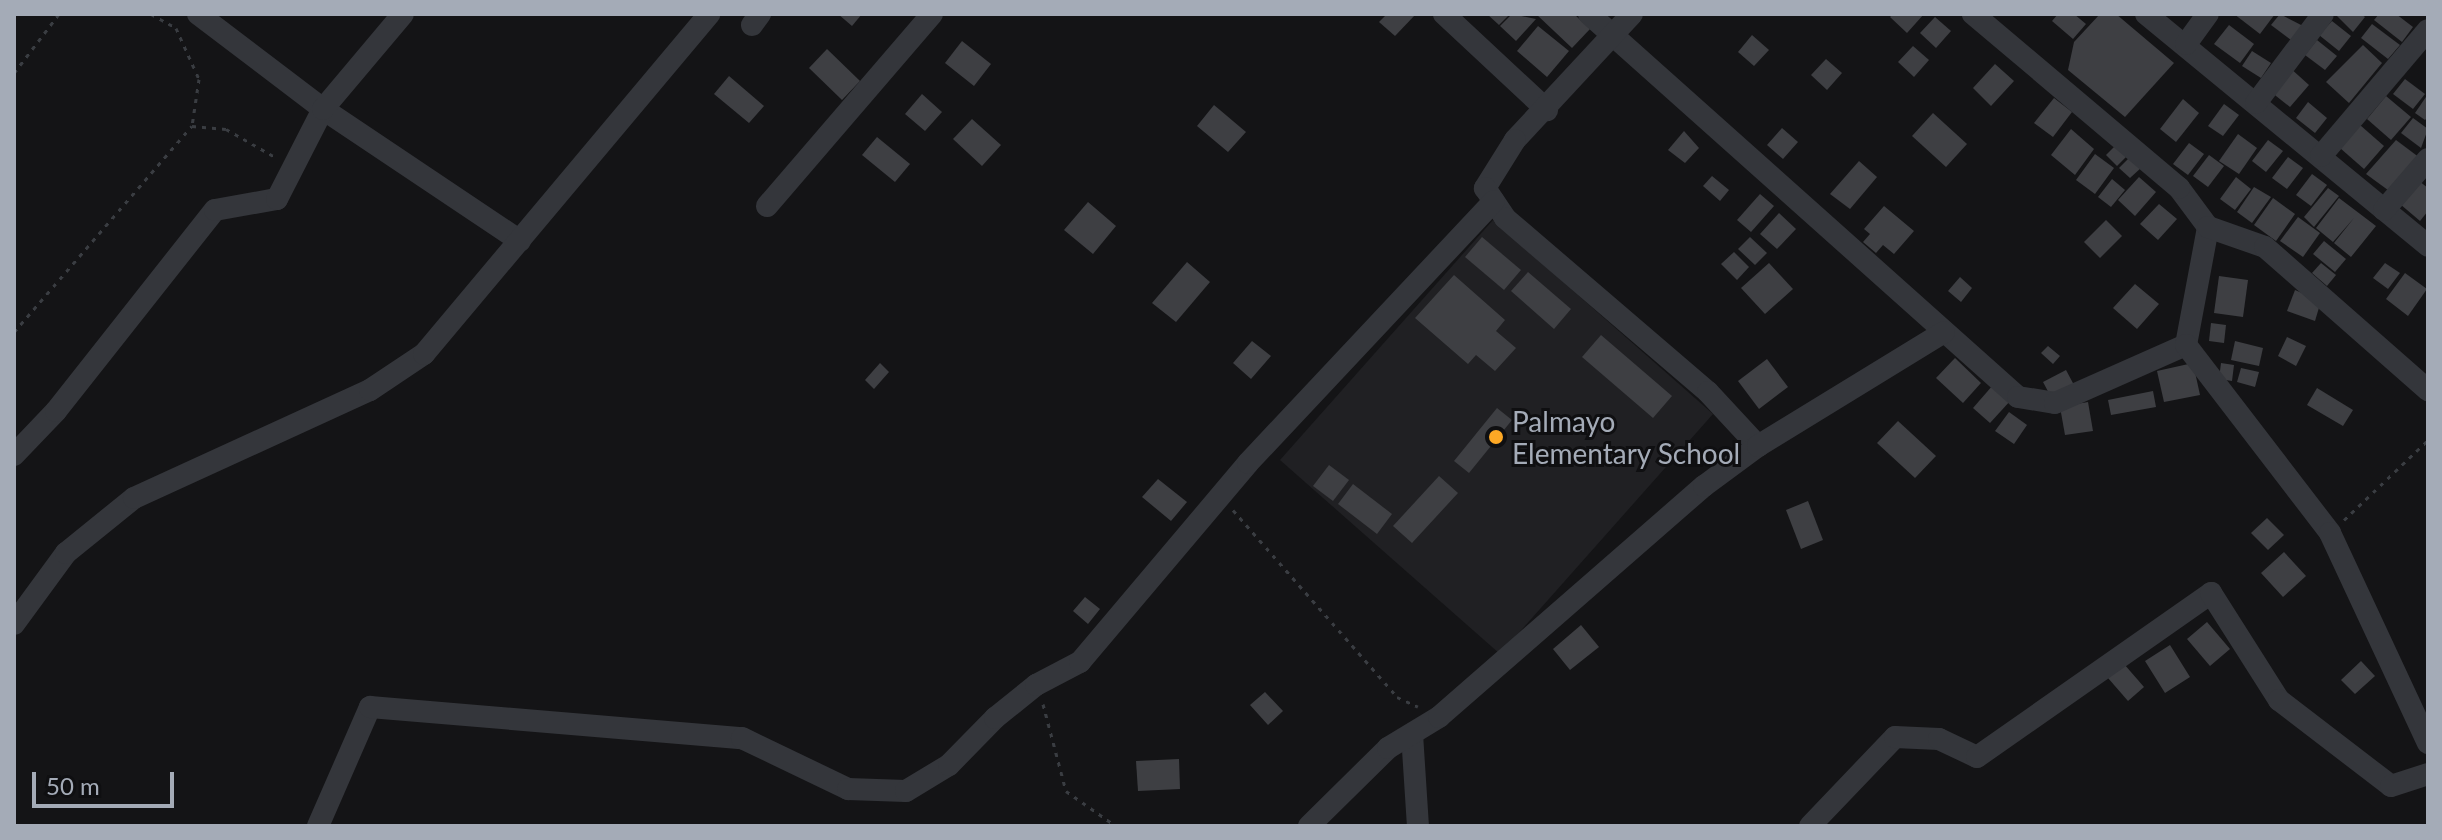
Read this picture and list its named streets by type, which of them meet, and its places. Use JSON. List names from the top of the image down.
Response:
{
  "places": ["Palmayo Elementary School"],
  "scale_bar": "50 m"
}
